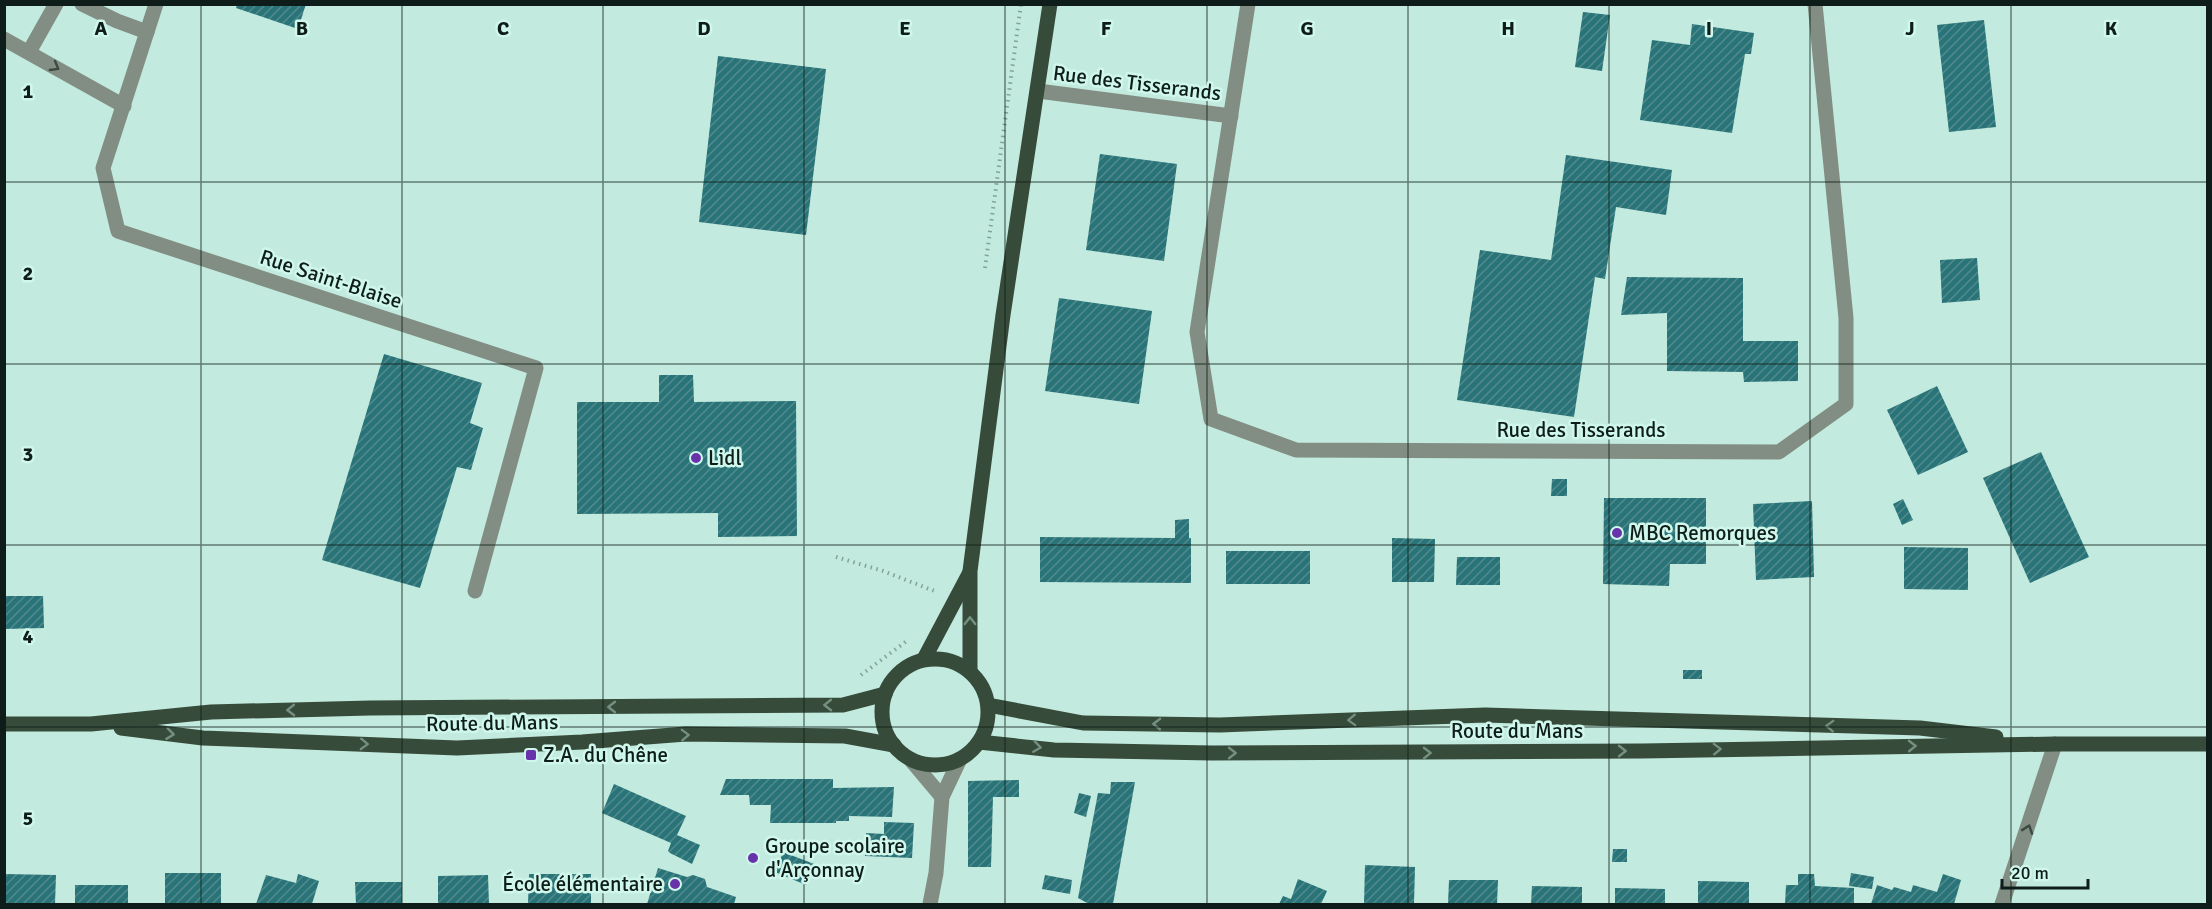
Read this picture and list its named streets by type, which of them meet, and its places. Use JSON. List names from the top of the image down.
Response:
{
  "streets": {
    "main road": ["Route du Mans"],
    "street": ["Rue des Tisserands", "Rue Saint-Blaise"]
  },
  "places": {
    "other": [
      "Lidl",
      "MBC Remorques",
      "Groupe scolaire d'Arçonnay",
      "École élémentaire"
    ],
    "transit": ["Z.A. du Chêne"]
  },
  "scale_bar": "20 m",
  "grid": {
    "columns": [
      "A",
      "B",
      "C",
      "D",
      "E",
      "F",
      "G",
      "H",
      "I",
      "J",
      "K"
    ],
    "rows": [
      "1",
      "2",
      "3",
      "4",
      "5"
    ]
  }
}
